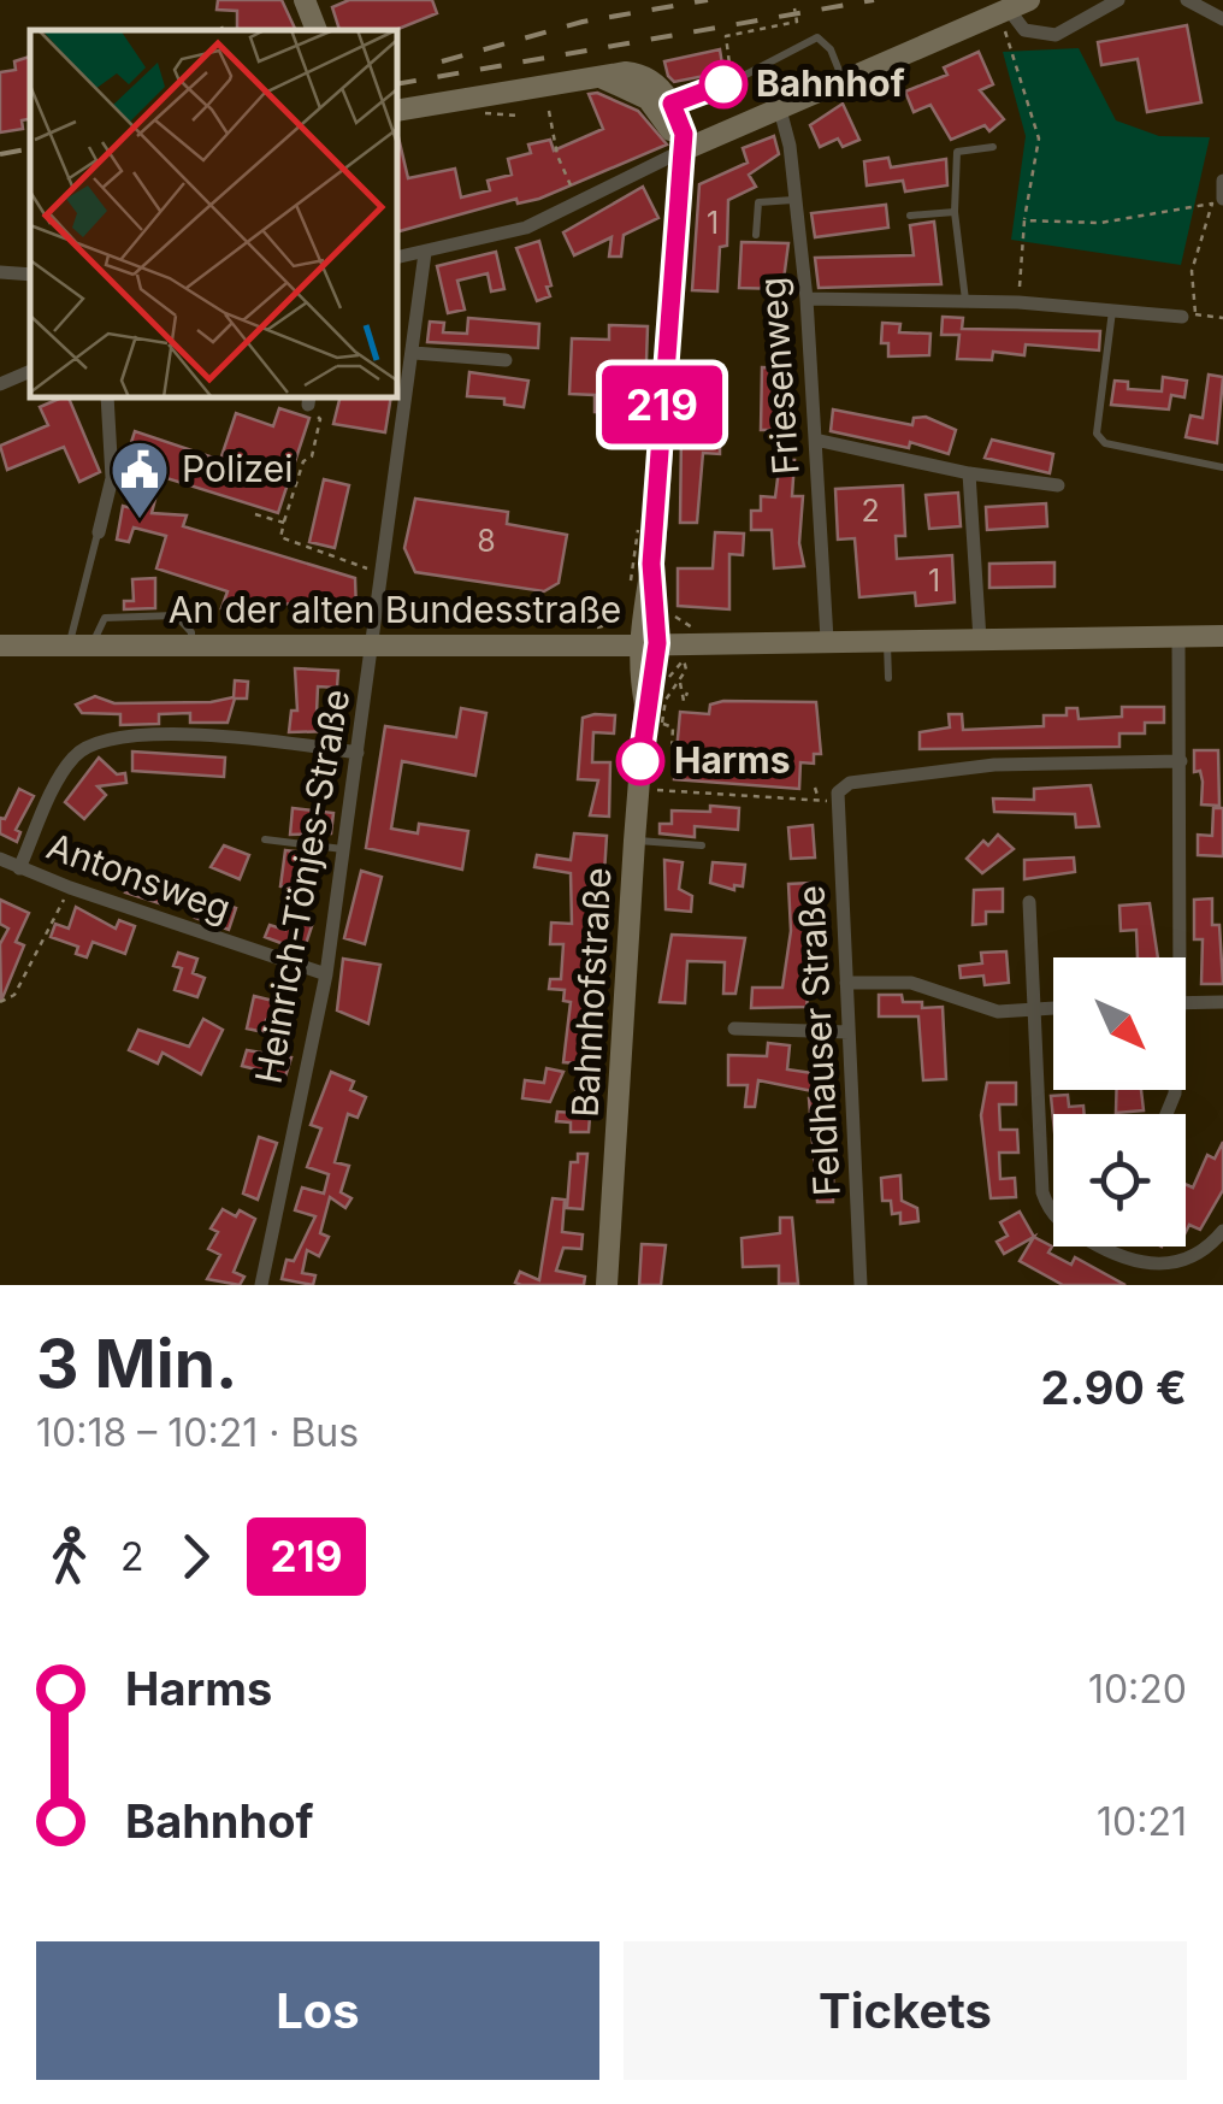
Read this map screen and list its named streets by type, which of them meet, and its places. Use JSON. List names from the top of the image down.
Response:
{
  "streets": {
    "street": [
      "Friesenweg",
      "An der alten Bundesstraße",
      "Antonsweg",
      "Heinrich-Tönjes-Straße",
      "Bahnhofstraße",
      "Feldhauser Straße"
    ]
  },
  "crossings": [
    ["Friesenweg", "An der alten Bundesstraße"],
    ["An der alten Bundesstraße", "Heinrich-Tönjes-Straße"],
    ["An der alten Bundesstraße", "Bahnhofstraße"],
    ["Antonsweg", "Heinrich-Tönjes-Straße"]
  ],
  "places": {
    "other": ["Bahnhof", "Harms"],
    "public building": ["Polizei"]
  },
  "lines": ["bus line 219"],
  "house_numbers": [
    "1",
    "2",
    "8",
    "1"
  ],
  "north": "bottom right",
  "page": {
    "on_map": "219",
    "heading": ["3 Min.", "10:18 – 10:21 · Bus", "2.90 €"],
    "legs": ["2", "219"],
    "list": [
      {
        "name": "Harms",
        "value": "10:20"
      },
      {
        "name": "Bahnhof",
        "value": "10:21"
      }
    ],
    "buttons": ["Los", "Tickets"]
  }
}
